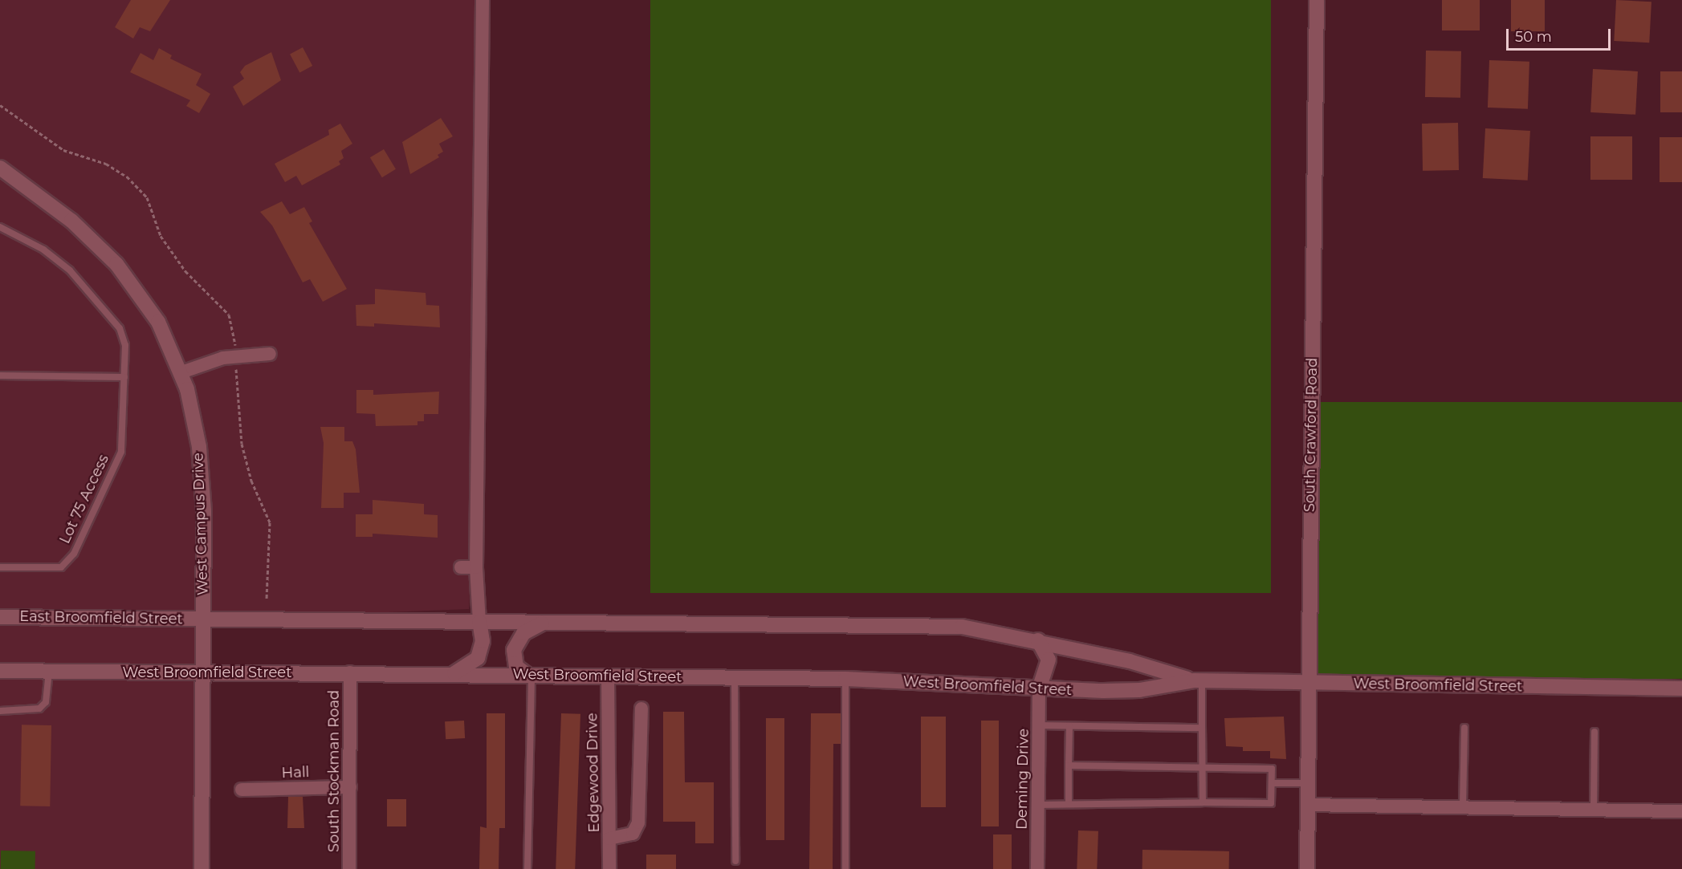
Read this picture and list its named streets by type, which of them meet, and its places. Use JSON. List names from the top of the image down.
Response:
{
  "streets": {
    "main road": [
      "South Crawford Road",
      "West Campus Drive",
      "East Broomfield Street",
      "West Broomfield Street"
    ],
    "street": [
      "South Stockman Road",
      "Hall",
      "Edgewood Drive",
      "Deming Drive"
    ],
    "lane": ["Lot 75 Access"]
  },
  "crossings": [
    ["South Crawford Road", "West Broomfield Street"],
    ["West Campus Drive", "East Broomfield Street"],
    ["West Campus Drive", "West Broomfield Street"],
    ["East Broomfield Street", "West Broomfield Street"],
    ["West Broomfield Street", "South Stockman Road"],
    ["West Broomfield Street", "Edgewood Drive"],
    ["West Broomfield Street", "Deming Drive"],
    ["South Stockman Road", "Hall"]
  ],
  "scale_bar": "50 m"
}
